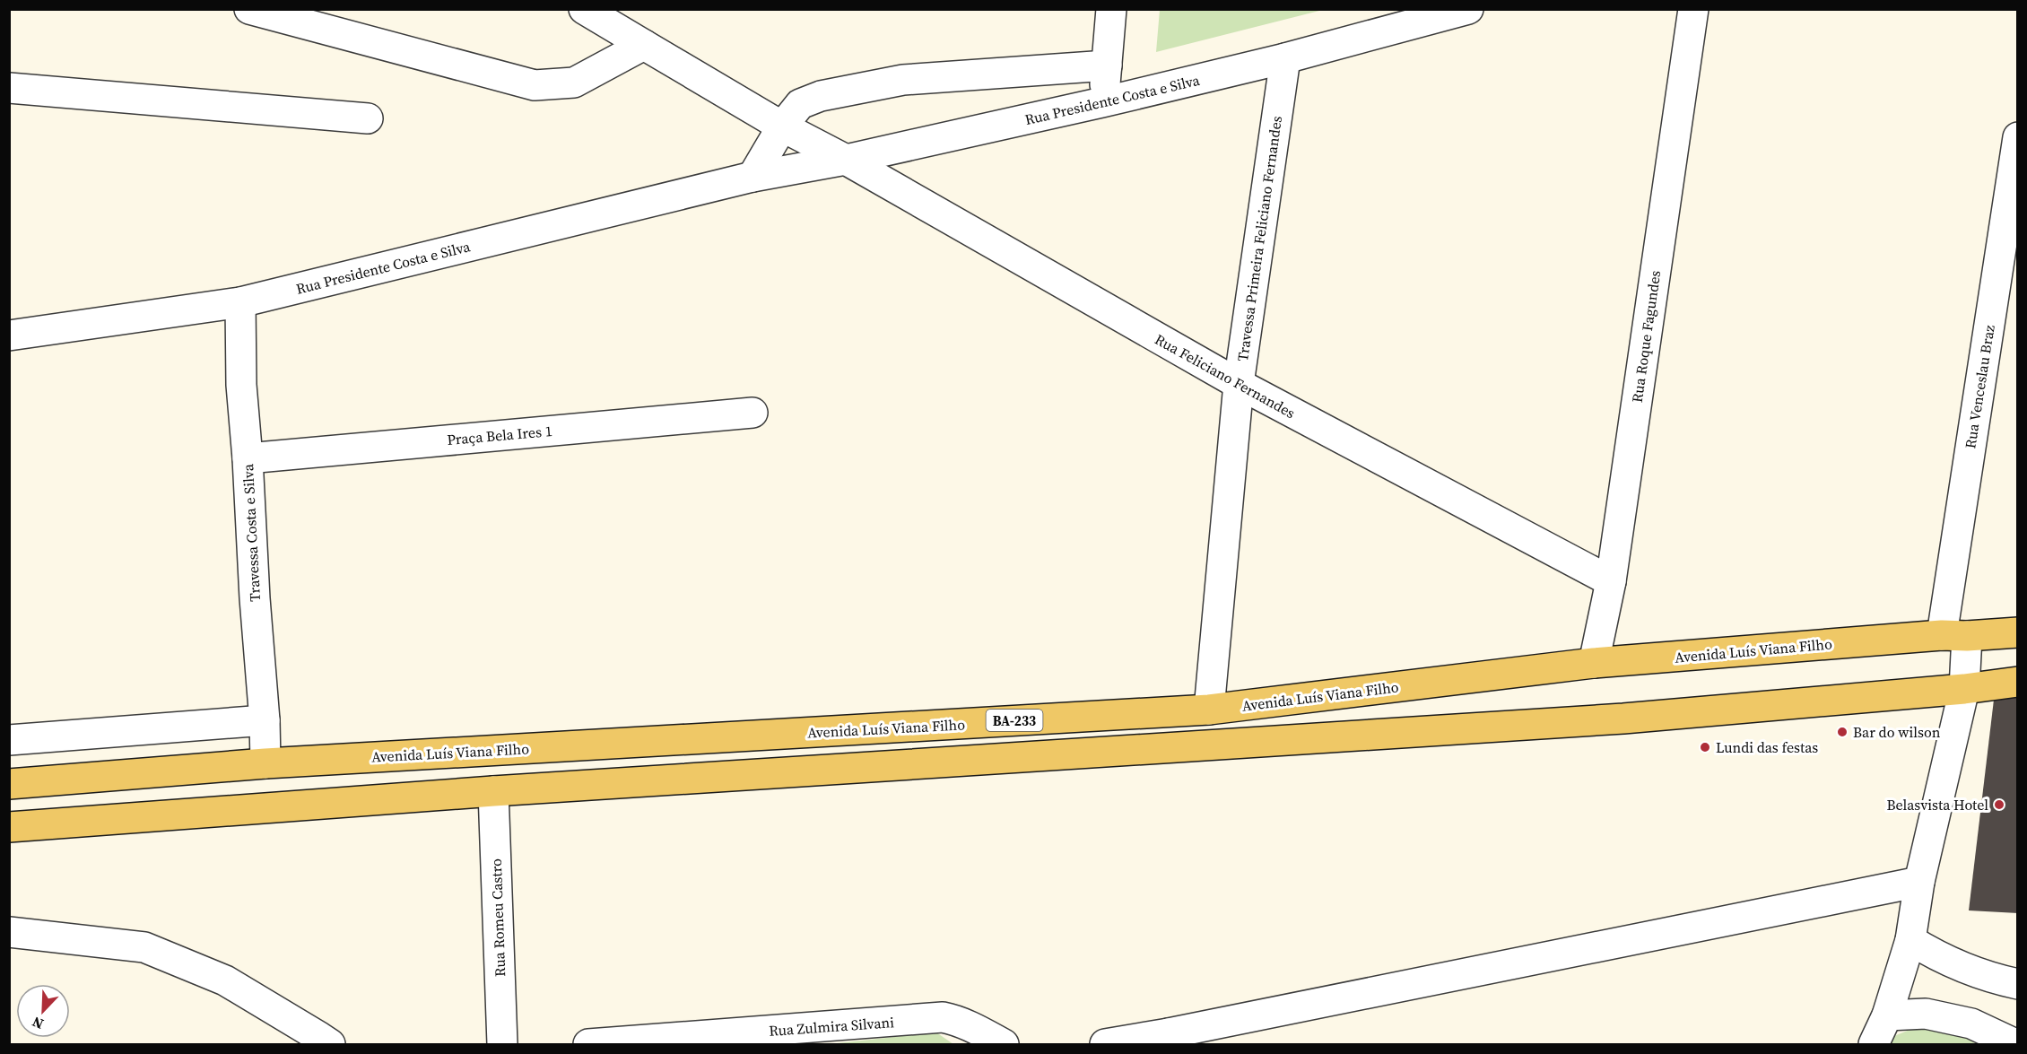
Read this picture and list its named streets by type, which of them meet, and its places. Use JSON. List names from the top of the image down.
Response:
{
  "streets": {
    "main road": ["Avenida Luís Viana Filho", "BA-233"],
    "street": [
      "Rua Presidente Costa e Silva",
      "Travessa Primeira Feliciano Fernandes",
      "Rua Roque Fagundes",
      "Rua Feliciano Fernandes",
      "Rua Venceslau Braz",
      "Praça Bela Ires 1",
      "Travessa Costa e Silva",
      "Rua Romeu Castro",
      "Rua Zulmira Silvani"
    ]
  },
  "crossings": [
    ["Rua Presidente Costa e Silva", "Travessa Primeira Feliciano Fernandes"],
    ["Rua Presidente Costa e Silva", "Rua Feliciano Fernandes"],
    ["Rua Presidente Costa e Silva", "Travessa Costa e Silva"],
    ["Travessa Primeira Feliciano Fernandes", "Rua Feliciano Fernandes"],
    ["Travessa Primeira Feliciano Fernandes", "Avenida Luís Viana Filho"],
    ["Rua Roque Fagundes", "Rua Feliciano Fernandes"],
    ["Rua Roque Fagundes", "Avenida Luís Viana Filho"],
    ["Rua Venceslau Braz", "Avenida Luís Viana Filho"],
    ["Praça Bela Ires 1", "Travessa Costa e Silva"],
    ["Travessa Costa e Silva", "Avenida Luís Viana Filho"]
  ],
  "places": ["Bar do wilson", "Lundi das festas", "Belasvista Hotel"],
  "north": "bottom left"
}
